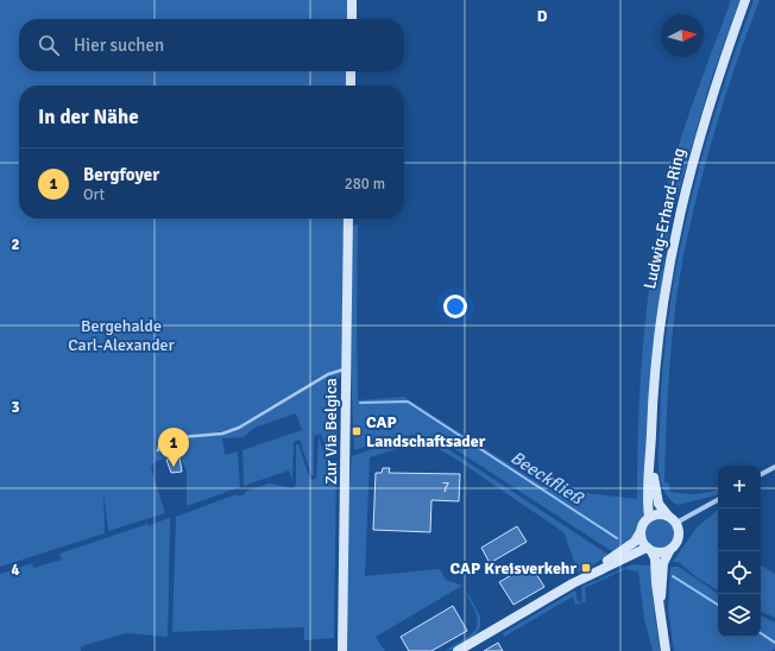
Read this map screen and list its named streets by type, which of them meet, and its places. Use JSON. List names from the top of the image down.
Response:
{
  "streets": {
    "main road": ["Ludwig-Erhard-Ring", "Zur Via Belgica"]
  },
  "water": ["Beeckfließ"],
  "parks": ["Bergehalde Carl-Alexander"],
  "places": {
    "transit": ["CAP Landschaftsader", "CAP Kreisverkehr"]
  },
  "house_numbers": ["7"],
  "north": "right",
  "page": {
    "search": "Hier suchen",
    "heading": "In der Nähe",
    "list": [
      {
        "mark": "1",
        "name": "Bergfoyer",
        "note": "Ort",
        "value": "280 m"
      }
    ],
    "pins": "1",
    "map_buttons": ["+", "−"]
  },
  "grid": {
    "columns": ["D"],
    "rows": ["2", "3", "4"]
  }
}
